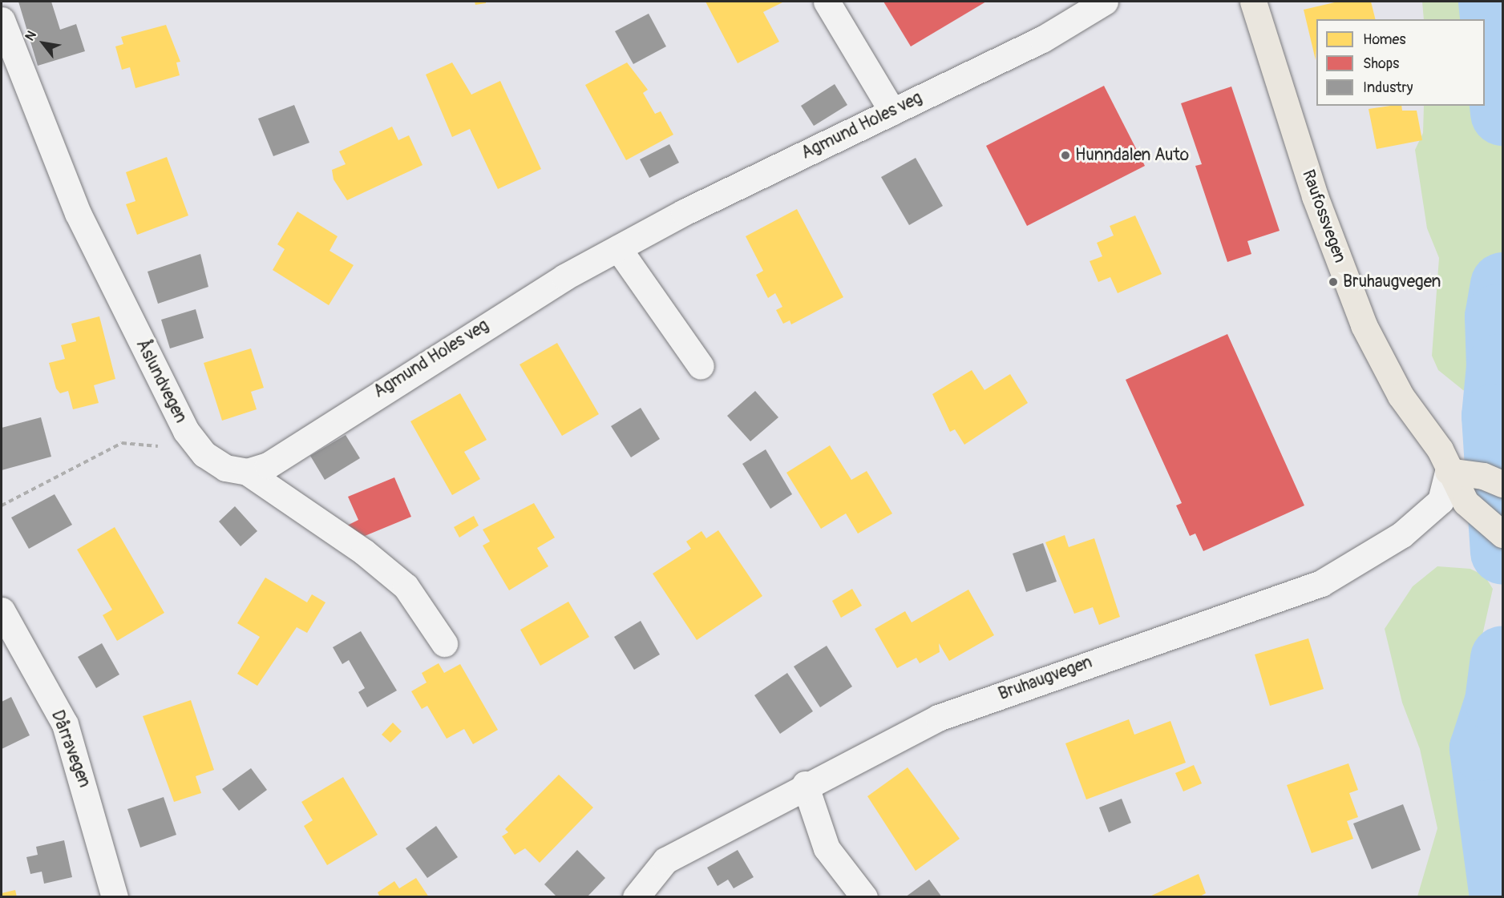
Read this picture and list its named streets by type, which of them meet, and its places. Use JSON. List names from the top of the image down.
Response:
{
  "streets": {
    "main road": ["Raufossvegen"],
    "street": [
      "Agmund Holes veg",
      "Åslundvegen",
      "Bruhaugvegen",
      "Dårravegen"
    ]
  },
  "crossings": [
    ["Agmund Holes veg", "Åslundvegen"],
    ["Raufossvegen", "Bruhaugvegen"]
  ],
  "places": ["Hunndalen Auto", "Bruhaugvegen"],
  "legend": ["Homes", "Shops", "Industry"],
  "north": "top left"
}
